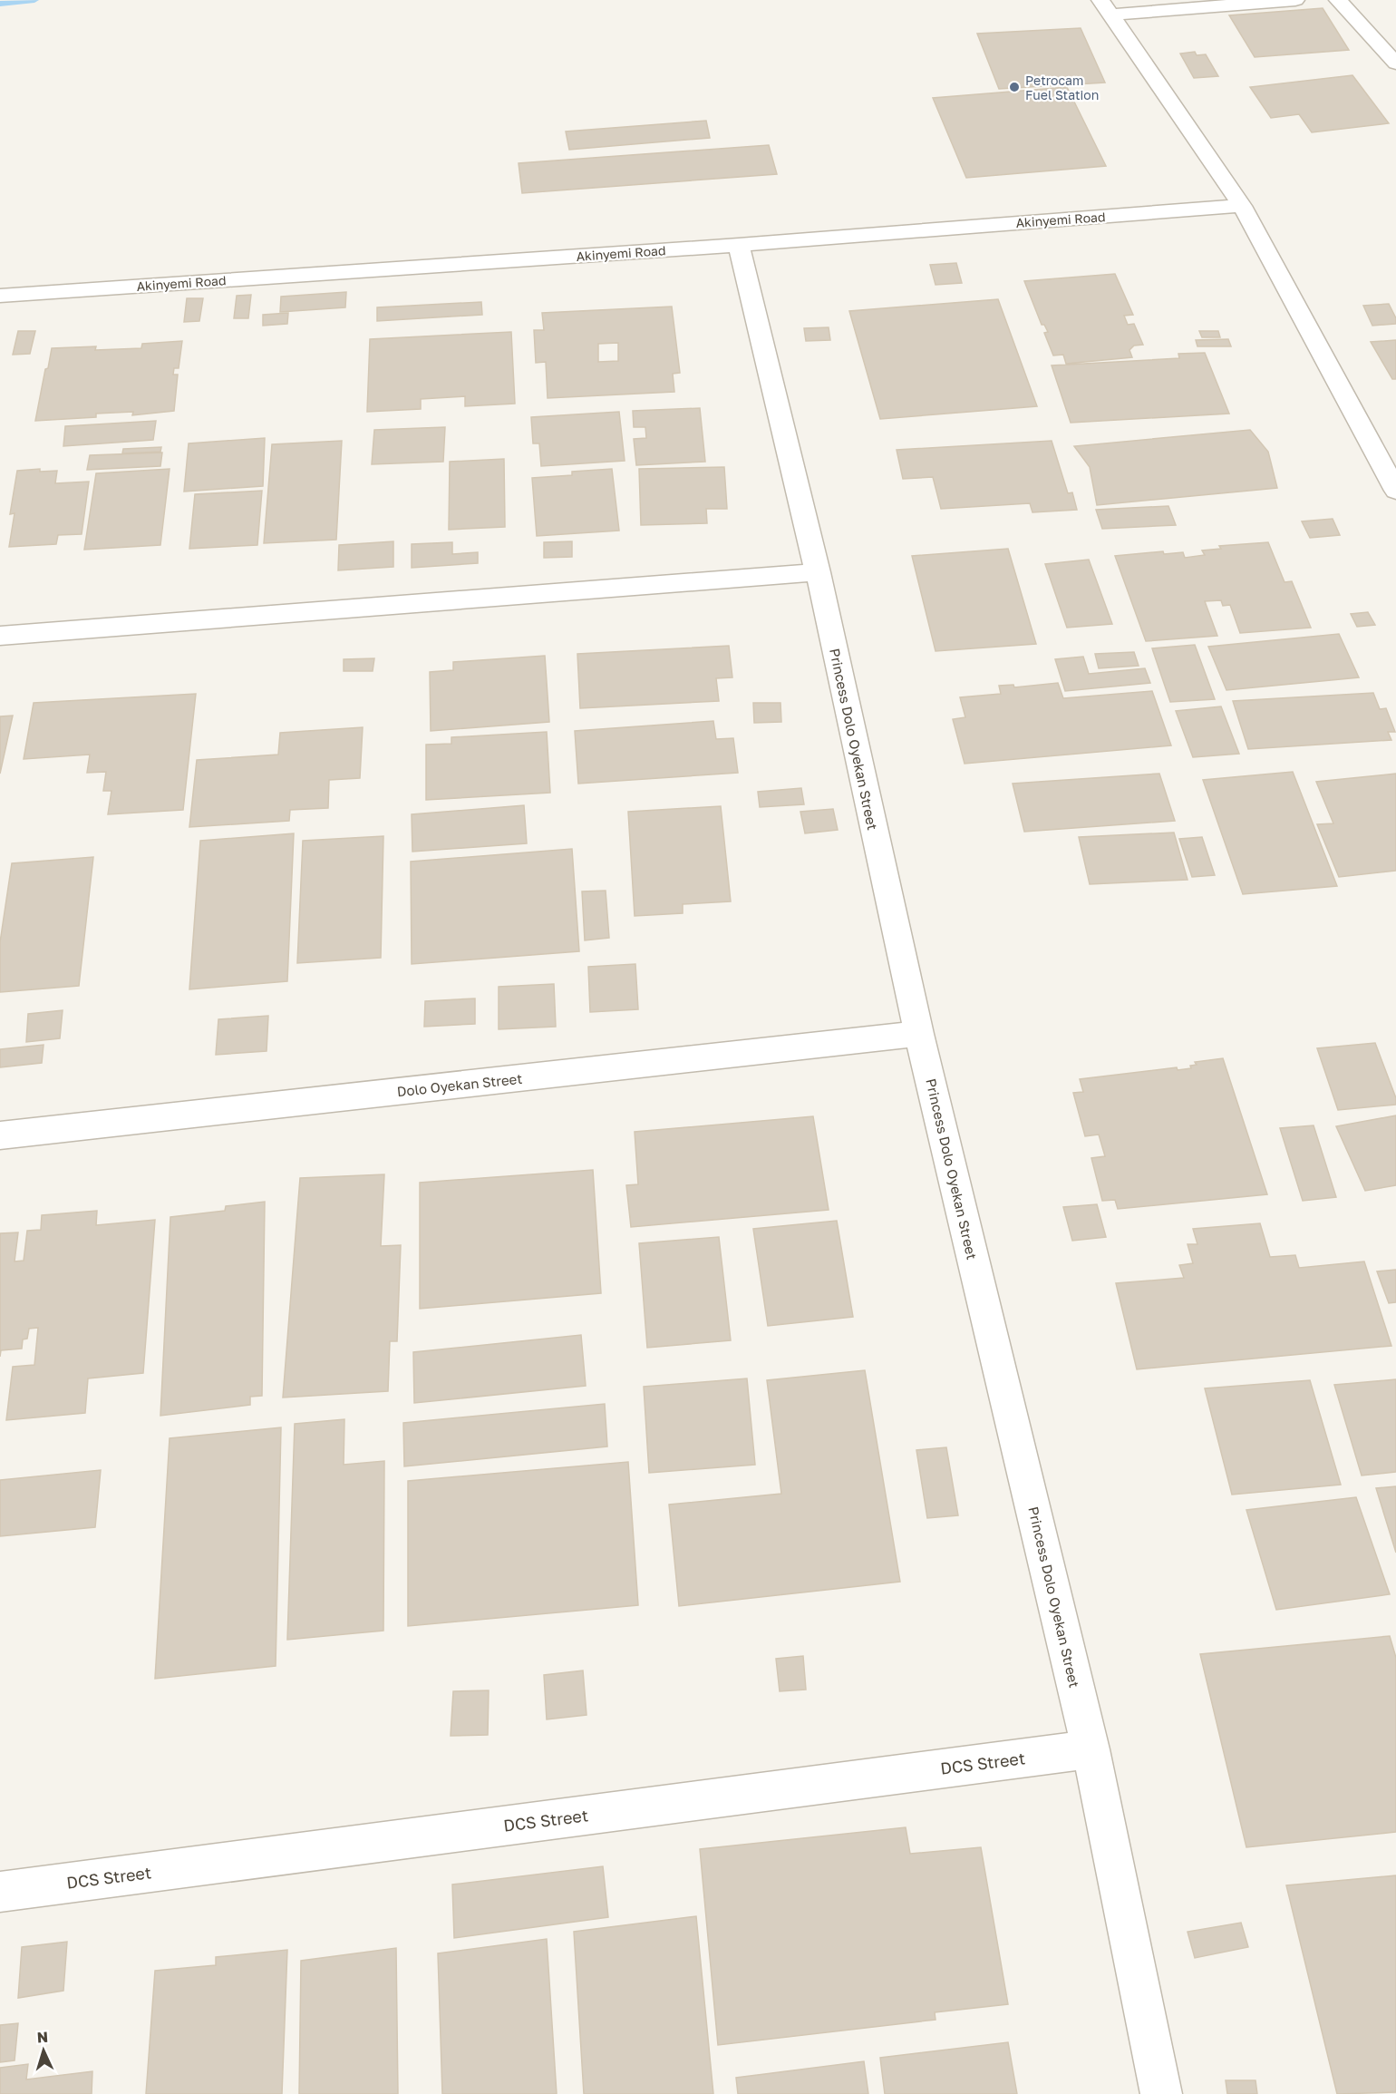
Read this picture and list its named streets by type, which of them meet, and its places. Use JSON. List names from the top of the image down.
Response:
{
  "streets": {
    "street": [
      "Akinyemi Road",
      "Princess Dolo Oyekan Street",
      "Dolo Oyekan Street",
      "DCS Street"
    ]
  },
  "crossings": [
    ["Akinyemi Road", "Princess Dolo Oyekan Street"],
    ["Princess Dolo Oyekan Street", "Dolo Oyekan Street"],
    ["Princess Dolo Oyekan Street", "DCS Street"]
  ],
  "places": ["Petrocam Fuel Station"],
  "north": "top"
}
